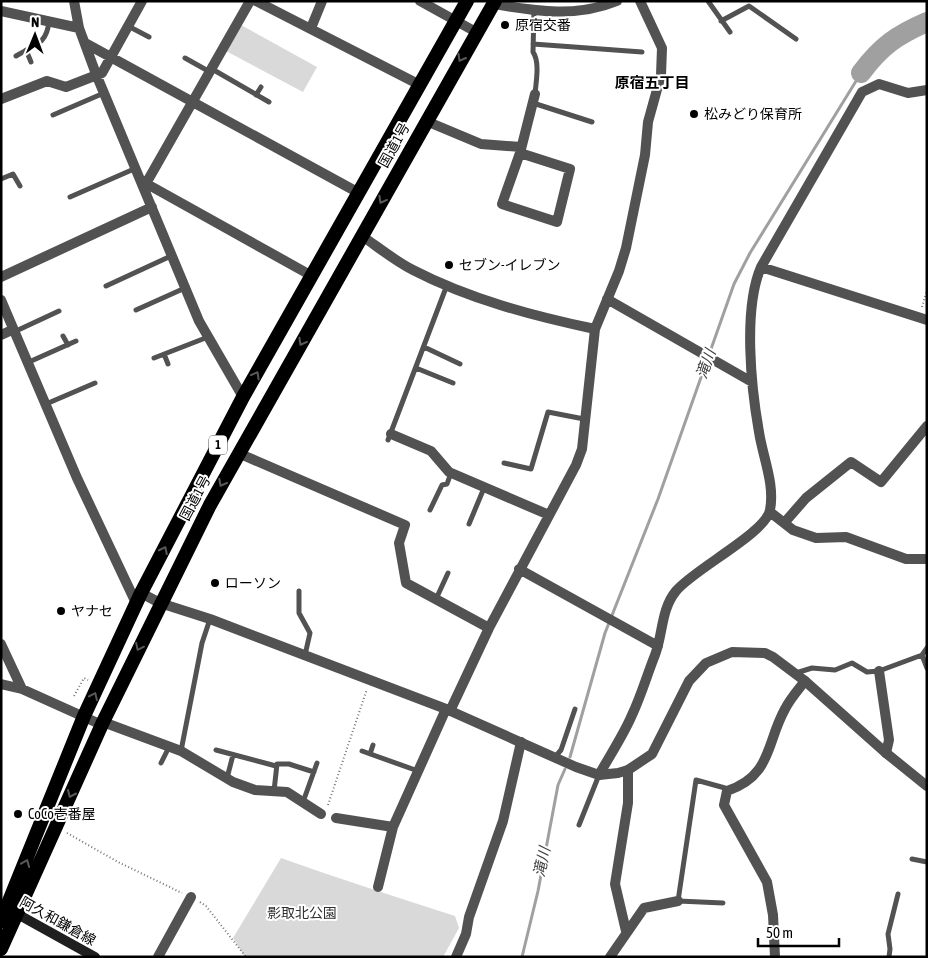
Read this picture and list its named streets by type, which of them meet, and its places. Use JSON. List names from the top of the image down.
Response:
{
  "streets": {
    "highway": ["国道1号", "1"],
    "main road": ["阿久和鎌倉線"]
  },
  "crossings": [
    ["国道1号", "阿久和鎌倉線"]
  ],
  "districts": ["原宿五丁目"],
  "water": ["滝川"],
  "parks": ["影取北公園"],
  "places": [
    "原宿交番",
    "松みどり保育所",
    "セブン-イレブン",
    "ローソン",
    "ヤナセ",
    "CoCo壱番屋"
  ],
  "scale_bar": "50 m",
  "north": "top"
}
